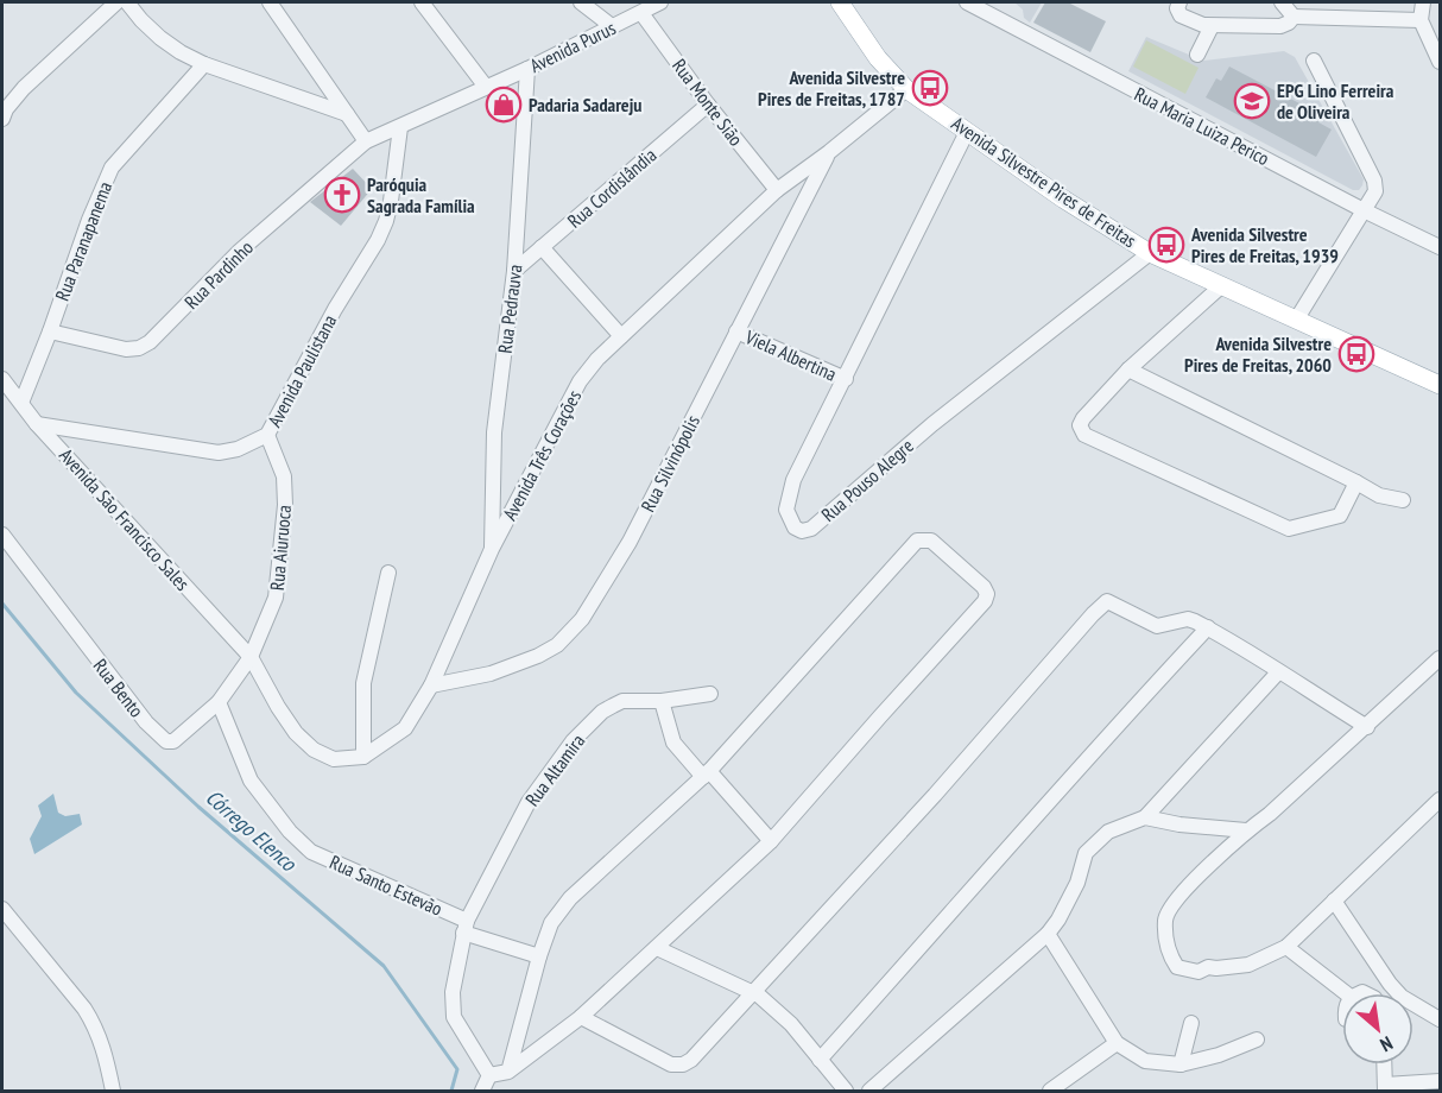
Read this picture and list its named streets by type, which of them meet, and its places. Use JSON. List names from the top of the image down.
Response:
{
  "streets": {
    "main road": ["Avenida Silvestre Pires de Freitas"],
    "street": [
      "Avenida Purus",
      "Rua Monte Sião",
      "Rua Maria Luiza Perico",
      "Rua Cordislândia",
      "Rua Paranapanema",
      "Rua Pardinho",
      "Rua Pedrauva",
      "Viela Albertina",
      "Avenida Paulistana",
      "Avenida Três Corações",
      "Rua Silvinópolis",
      "Rua Pouso Alegre",
      "Avenida São Francisco Sales",
      "Rua Aiuruoca",
      "Rua Bento",
      "Rua Altamira",
      "Rua Santo Estevão"
    ]
  },
  "crossings": [
    ["Avenida Purus", "Rua Monte Sião"],
    ["Avenida Purus", "Rua Pardinho"],
    ["Avenida Purus", "Rua Pedrauva"],
    ["Avenida Purus", "Avenida Paulistana"],
    ["Rua Monte Sião", "Rua Cordislândia"],
    ["Rua Monte Sião", "Avenida Três Corações"],
    ["Avenida Silvestre Pires de Freitas", "Avenida Três Corações"],
    ["Avenida Silvestre Pires de Freitas", "Rua Pouso Alegre"],
    ["Rua Cordislândia", "Rua Pedrauva"],
    ["Rua Paranapanema", "Rua Pardinho"],
    ["Rua Paranapanema", "Avenida São Francisco Sales"],
    ["Rua Pedrauva", "Avenida Três Corações"],
    ["Viela Albertina", "Rua Silvinópolis"],
    ["Viela Albertina", "Rua Pouso Alegre"],
    ["Avenida Paulistana", "Avenida São Francisco Sales"],
    ["Avenida Paulistana", "Rua Aiuruoca"],
    ["Avenida Três Corações", "Rua Silvinópolis"],
    ["Avenida São Francisco Sales", "Rua Aiuruoca"],
    ["Avenida São Francisco Sales", "Rua Bento"],
    ["Rua Aiuruoca", "Rua Bento"],
    ["Rua Bento", "Rua Santo Estevão"],
    ["Rua Altamira", "Rua Santo Estevão"]
  ],
  "water": ["Córrego Elenco"],
  "places": {
    "bus stop": ["Avenida Silvestre Pires de Freitas, 1787", "Avenida Silvestre Pires de Freitas, 1939", "Avenida Silvestre Pires de Freitas, 2060"],
    "school or university": ["EPG Lino Ferreira de Oliveira"],
    "shop": ["Padaria Sadareju"],
    "church": ["Paróquia Sagrada Família"]
  },
  "north": "bottom right"
}
